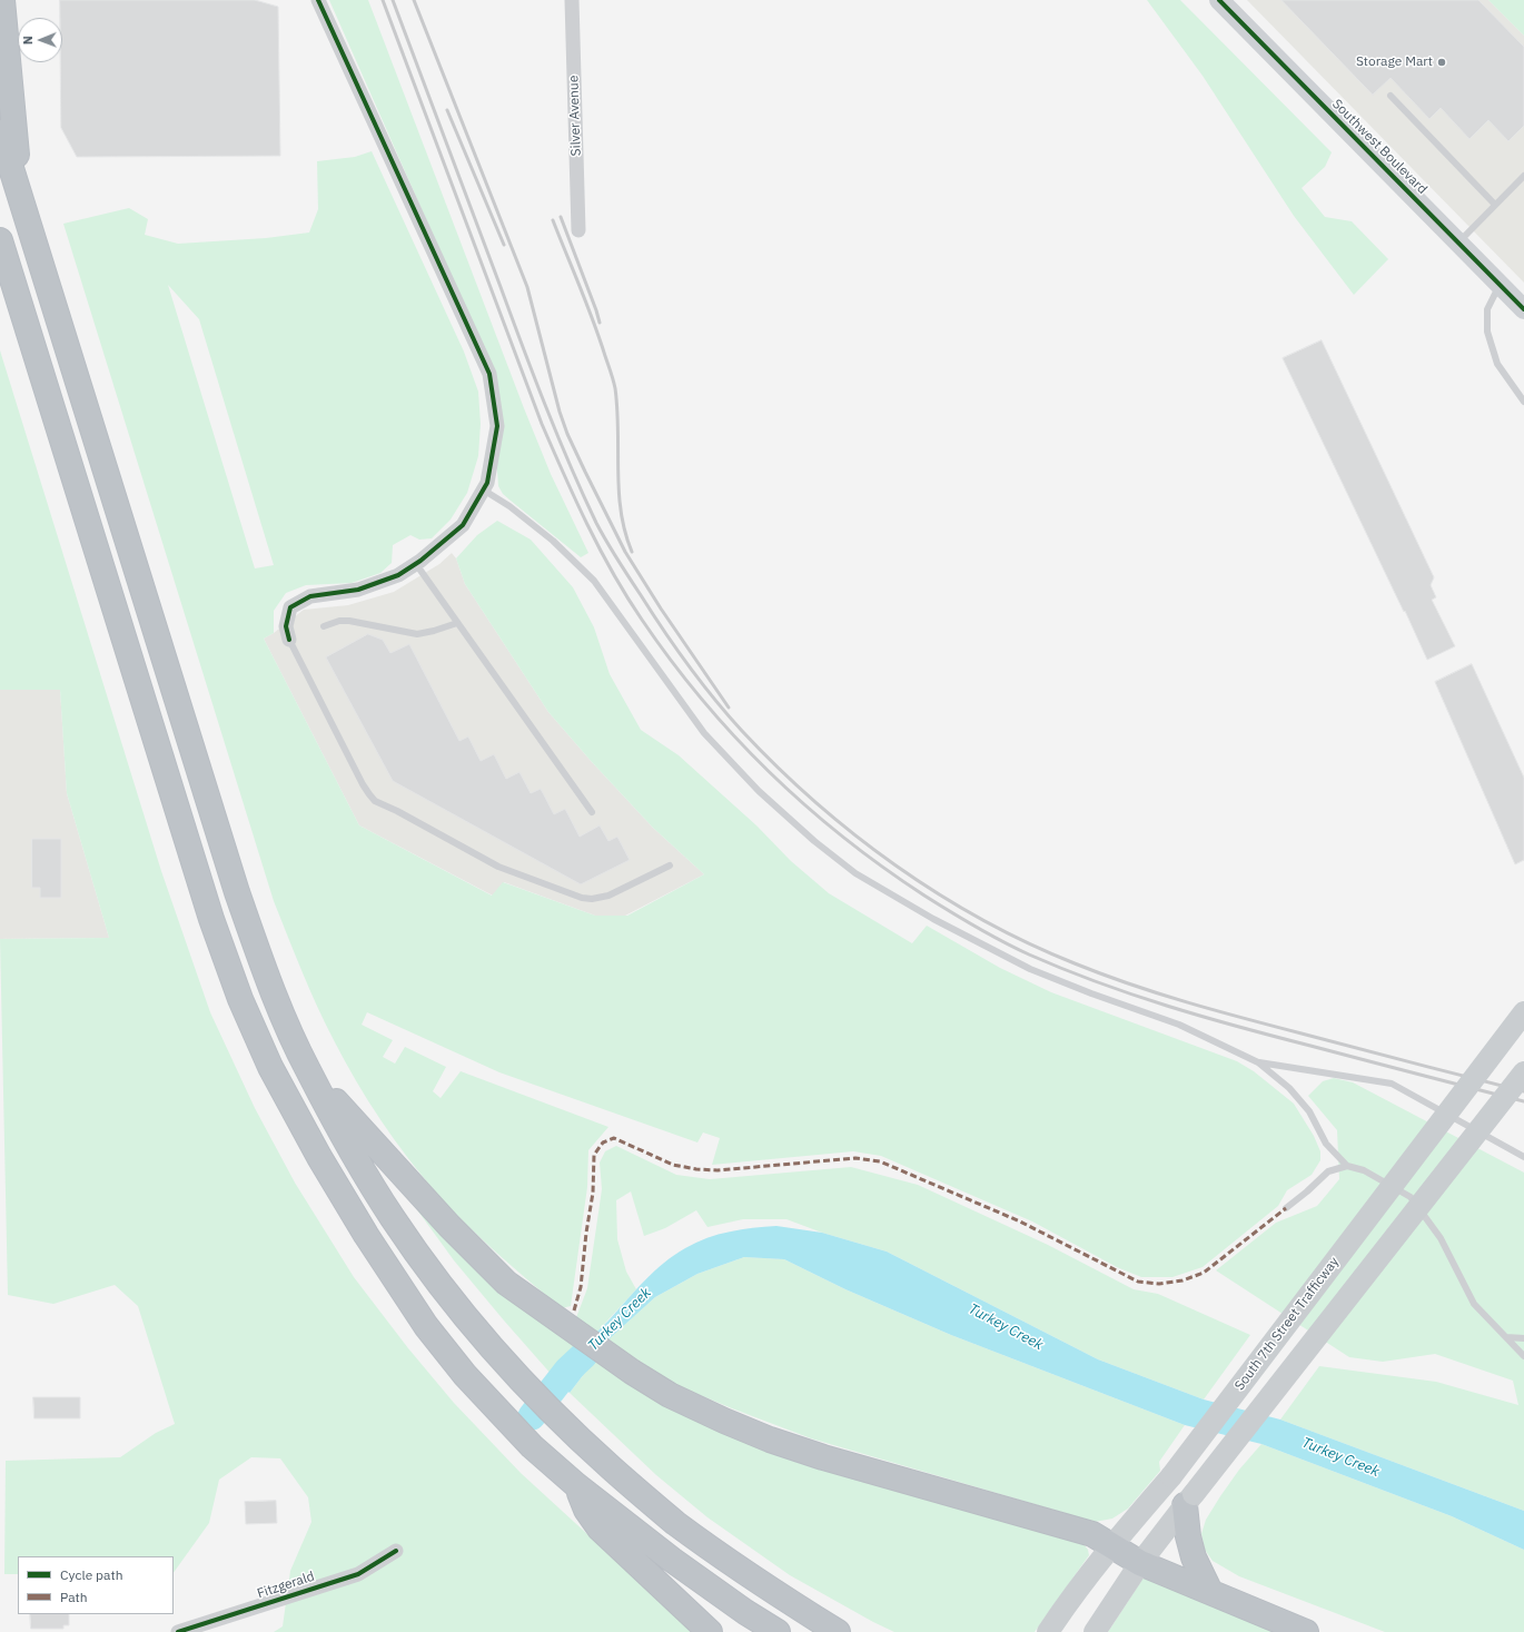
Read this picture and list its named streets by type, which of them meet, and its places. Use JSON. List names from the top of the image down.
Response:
{
  "streets": {
    "main road": ["Southwest Boulevard", "South 7th Street Trafficway"],
    "street": ["Silver Avenue", "Fitzgerald"]
  },
  "water": ["Turkey Creek"],
  "places": ["Storage Mart"],
  "legend": ["Cycle path", "Path"],
  "north": "left"
}
